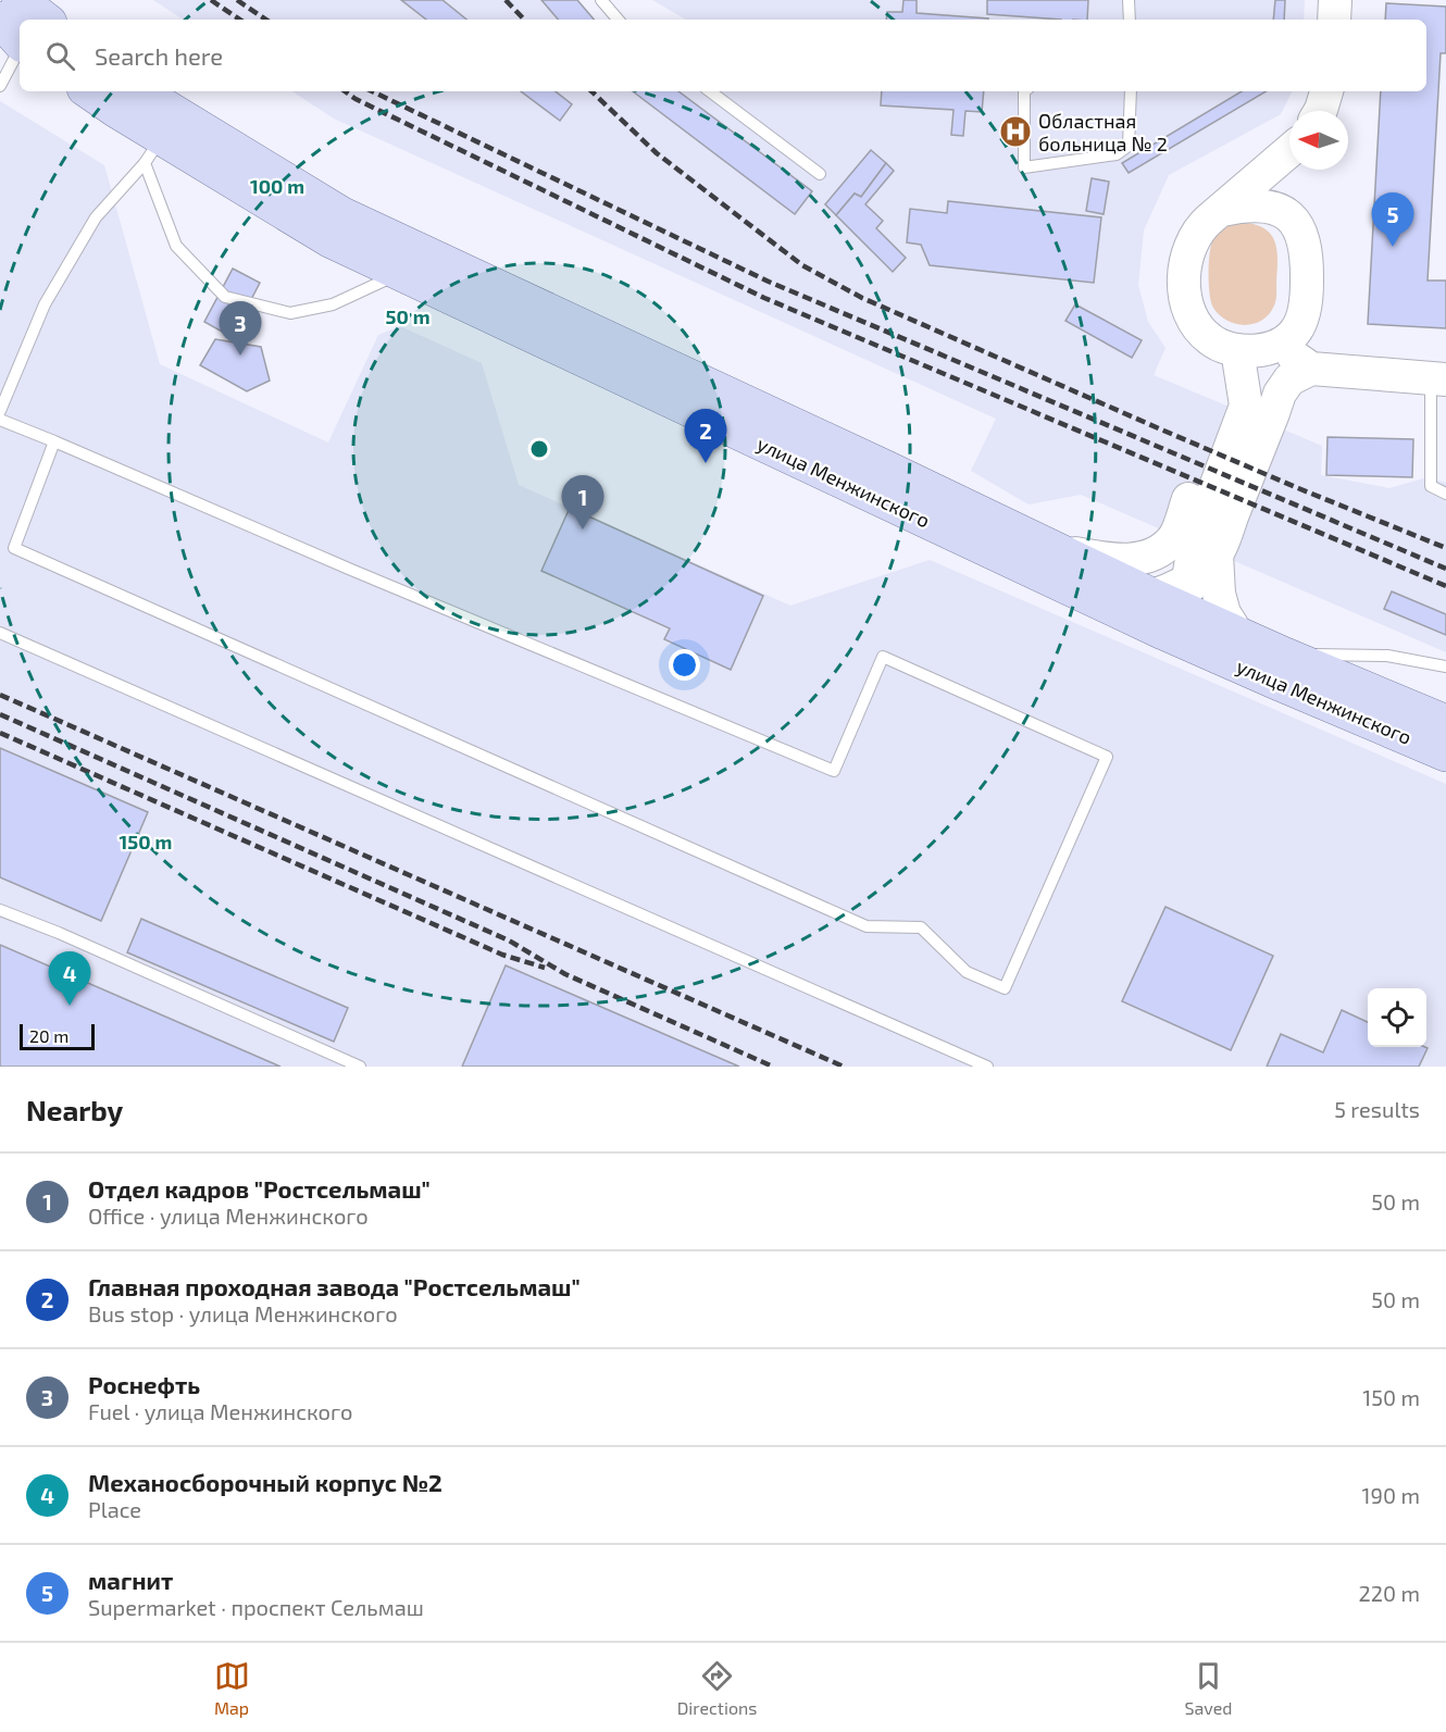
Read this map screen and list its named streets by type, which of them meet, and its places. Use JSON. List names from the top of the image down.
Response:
{
  "streets": {
    "main road": ["улица Менжинского"]
  },
  "places": {
    "hospital": ["Областная больница № 2"]
  },
  "scale_bar": "20 m",
  "north": "left",
  "page": {
    "search": "Search here",
    "pins": [
      "5",
      "3",
      "2",
      "1",
      "4"
    ],
    "scale": "20 m",
    "heading": ["Nearby", "5 results"],
    "list": [
      {
        "mark": "1",
        "name": "Отдел кадров \"Ростсельмаш\"",
        "note": "Office · улица Менжинского",
        "value": "50 m"
      },
      {
        "mark": "2",
        "name": "Главная проходная завода \"Ростсельмаш\"",
        "note": "Bus stop · улица Менжинского",
        "value": "50 m"
      },
      {
        "mark": "3",
        "name": "Роснефть",
        "note": "Fuel · улица Менжинского",
        "value": "150 m"
      },
      {
        "mark": "4",
        "name": "Механосборочный корпус №2",
        "note": "Place",
        "value": "190 m"
      },
      {
        "mark": "5",
        "name": "магнит",
        "note": "Supermarket · проспект Сельмаш",
        "value": "220 m"
      }
    ],
    "nav": ["Map", "Directions", "Saved"]
  },
  "rings": ["100 m", "50 m", "150 m"]
}
